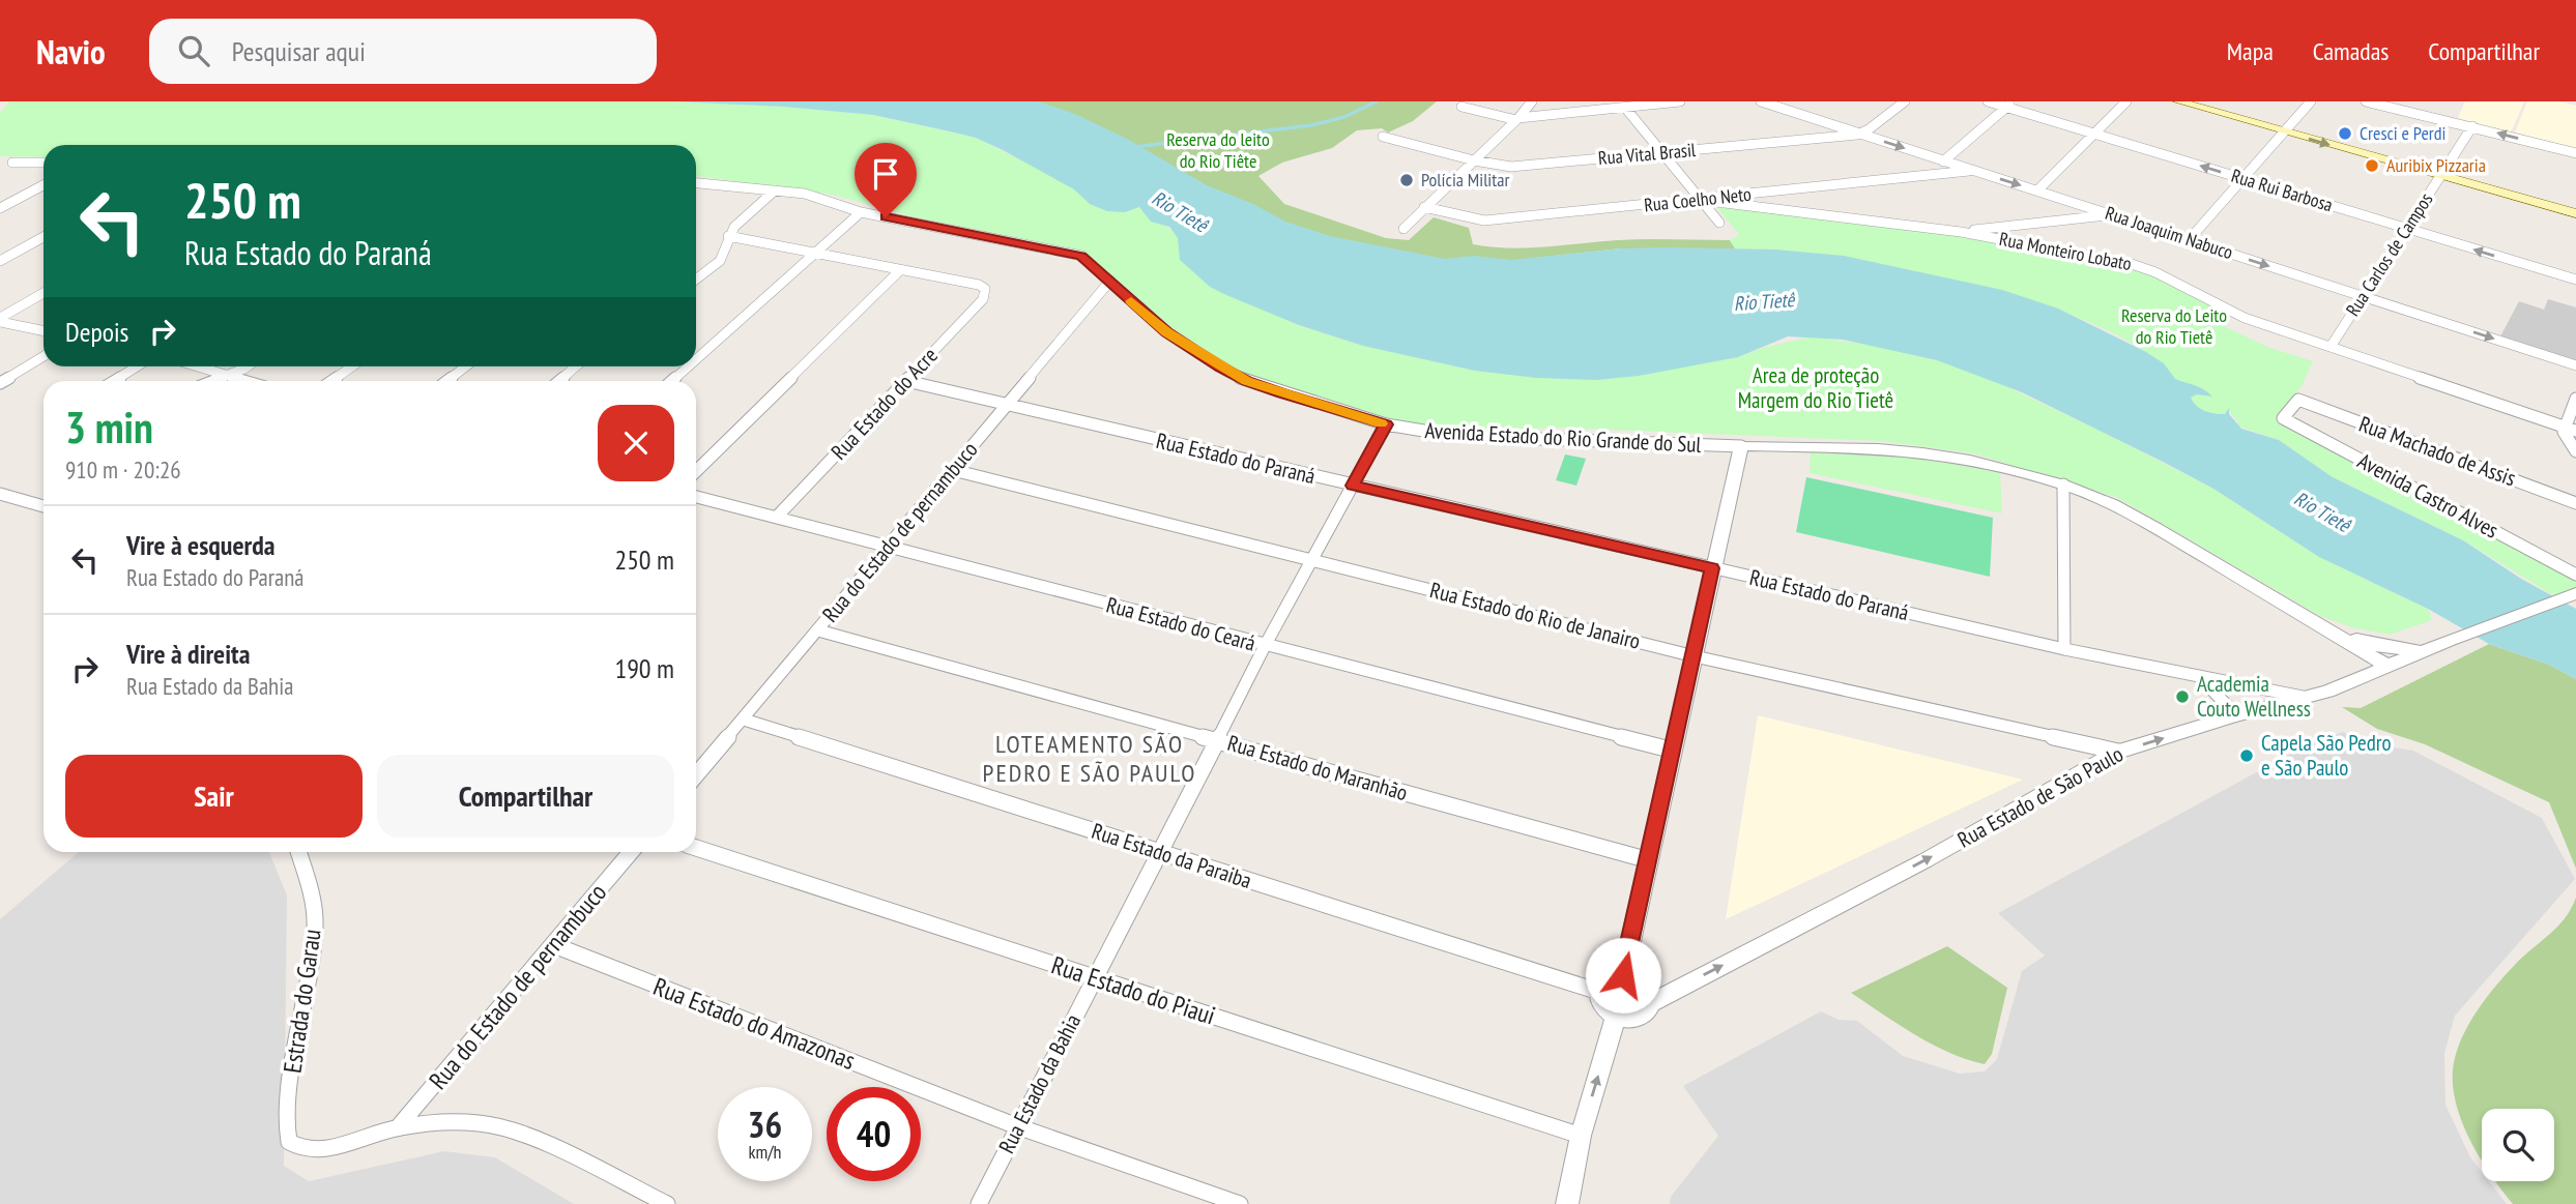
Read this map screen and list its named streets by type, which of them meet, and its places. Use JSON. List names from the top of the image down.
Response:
{
  "streets": {
    "street": [
      "Rua Vital Brasil",
      "Rua Rui Barbosa",
      "Rua Coelho Neto",
      "Rua Joaquim Nabuco",
      "Rua Monteiro Lobato",
      "Rua Carlos de Campos",
      "Rua Estado do Acre",
      "Avenida Estado do Rio Grande do Sul",
      "Rua Machado de Assis",
      "Rua Estado do Paraná",
      "Avenida Castro Alves",
      "Rua do Estado de pernambuco",
      "Rua Estado do Rio de Janairo",
      "Rua Estado do Ceará",
      "Rua Estado do Maranhão",
      "Rua Estado de São Paulo",
      "Rua Estado da Paraiba",
      "Rua Estado do Piaui",
      "Estrada do Garau",
      "Rua Estado do Amazonas",
      "Rua Estado da Bahia"
    ]
  },
  "crossings": [
    ["Rua Vital Brasil", "Rua Joaquim Nabuco"],
    ["Rua Rui Barbosa", "Rua Carlos de Campos"],
    ["Rua Coelho Neto", "Rua Joaquim Nabuco"],
    ["Rua Coelho Neto", "Rua Monteiro Lobato"],
    ["Rua Joaquim Nabuco", "Rua Carlos de Campos"],
    ["Rua Monteiro Lobato", "Rua Carlos de Campos"],
    ["Rua Estado do Acre", "Rua Estado do Paraná"],
    ["Rua Estado do Acre", "Rua Estado do Ceará"],
    ["Avenida Estado do Rio Grande do Sul", "Rua do Estado de pernambuco"],
    ["Avenida Estado do Rio Grande do Sul", "Rua Estado de São Paulo"],
    ["Avenida Estado do Rio Grande do Sul", "Rua Estado da Bahia"],
    ["Rua Machado de Assis", "Avenida Castro Alves"],
    ["Rua Estado do Paraná", "Rua do Estado de pernambuco"],
    ["Rua Estado do Paraná", "Rua Estado de São Paulo"],
    ["Rua Estado do Paraná", "Rua Estado da Bahia"],
    ["Rua do Estado de pernambuco", "Rua Estado do Rio de Janairo"],
    ["Rua do Estado de pernambuco", "Rua Estado do Ceará"],
    ["Rua do Estado de pernambuco", "Rua Estado do Maranhão"],
    ["Rua do Estado de pernambuco", "Rua Estado da Paraiba"],
    ["Rua do Estado de pernambuco", "Rua Estado do Amazonas"],
    ["Rua Estado do Rio de Janairo", "Rua Estado de São Paulo"],
    ["Rua Estado do Rio de Janairo", "Rua Estado da Bahia"],
    ["Rua Estado do Ceará", "Rua Estado da Bahia"],
    ["Rua Estado do Maranhão", "Rua Estado da Bahia"],
    ["Rua Estado de São Paulo", "Rua Estado da Paraiba"],
    ["Rua Estado da Paraiba", "Rua Estado da Bahia"],
    ["Rua Estado do Piaui", "Rua Estado da Bahia"],
    ["Rua Estado do Amazonas", "Rua Estado da Bahia"]
  ],
  "one_way": ["Rua Rui Barbosa", "Rua Joaquim Nabuco", "Rua Estado de São Paulo"],
  "districts": ["LOTEAMENTO SÃO PEDRO E SÃO PAULO"],
  "water": ["Rio Tietê"],
  "parks": ["Reserva do leito do Rio Tiête", "Reserva do Leito do Rio Tietê", "Area de proteção Margem do Rio Tietê"],
  "places": [
    "Cresci e Perdi",
    "Auribix Pizzaria",
    "Polícia Militar",
    "Academia Couto Wellness",
    "Capela São Pedro e São Paulo"
  ],
  "page": {
    "header": "Navio",
    "search": "Pesquisar aqui",
    "nav": ["Mapa", "Camadas", "Compartilhar"],
    "turn": ["250 m", "Rua Estado do Paraná"],
    "then": "Depois",
    "heading": ["3 min", "910 m · 20:26"],
    "list": [
      {
        "name": "Vire à esquerda",
        "note": "Rua Estado do Paraná",
        "value": "250 m"
      },
      {
        "name": "Vire à direita",
        "note": "Rua Estado da Bahia",
        "value": "190 m"
      }
    ],
    "buttons": ["Sair", "Compartilhar"],
    "speed": "36 km/h",
    "limit": "40"
  }
}
